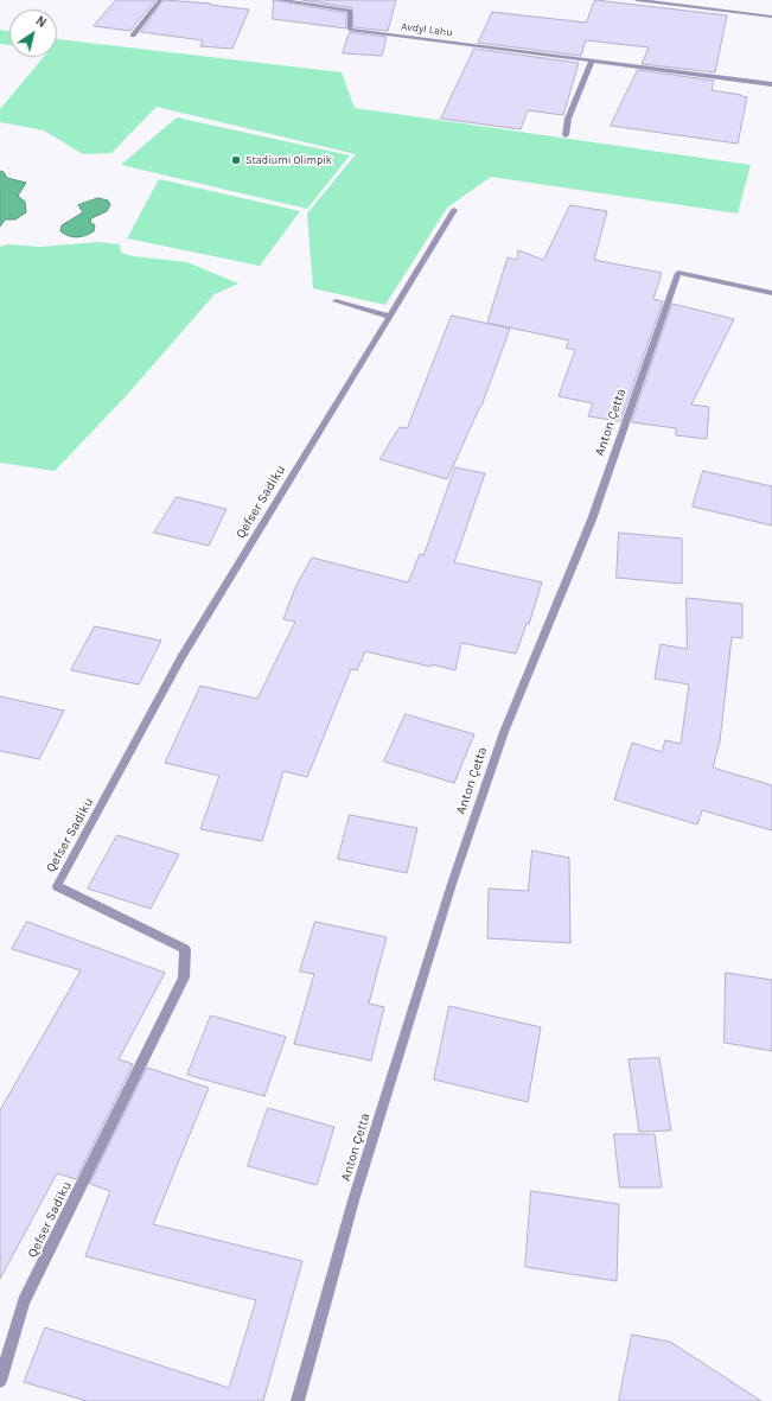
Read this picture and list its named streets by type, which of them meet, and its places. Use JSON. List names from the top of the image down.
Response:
{
  "streets": {
    "street": ["Avdyl Lahu", "Anton Çetta", "Qefser Sadiku"]
  },
  "places": ["Stadiumi Olimpik"],
  "north": "top right"
}
